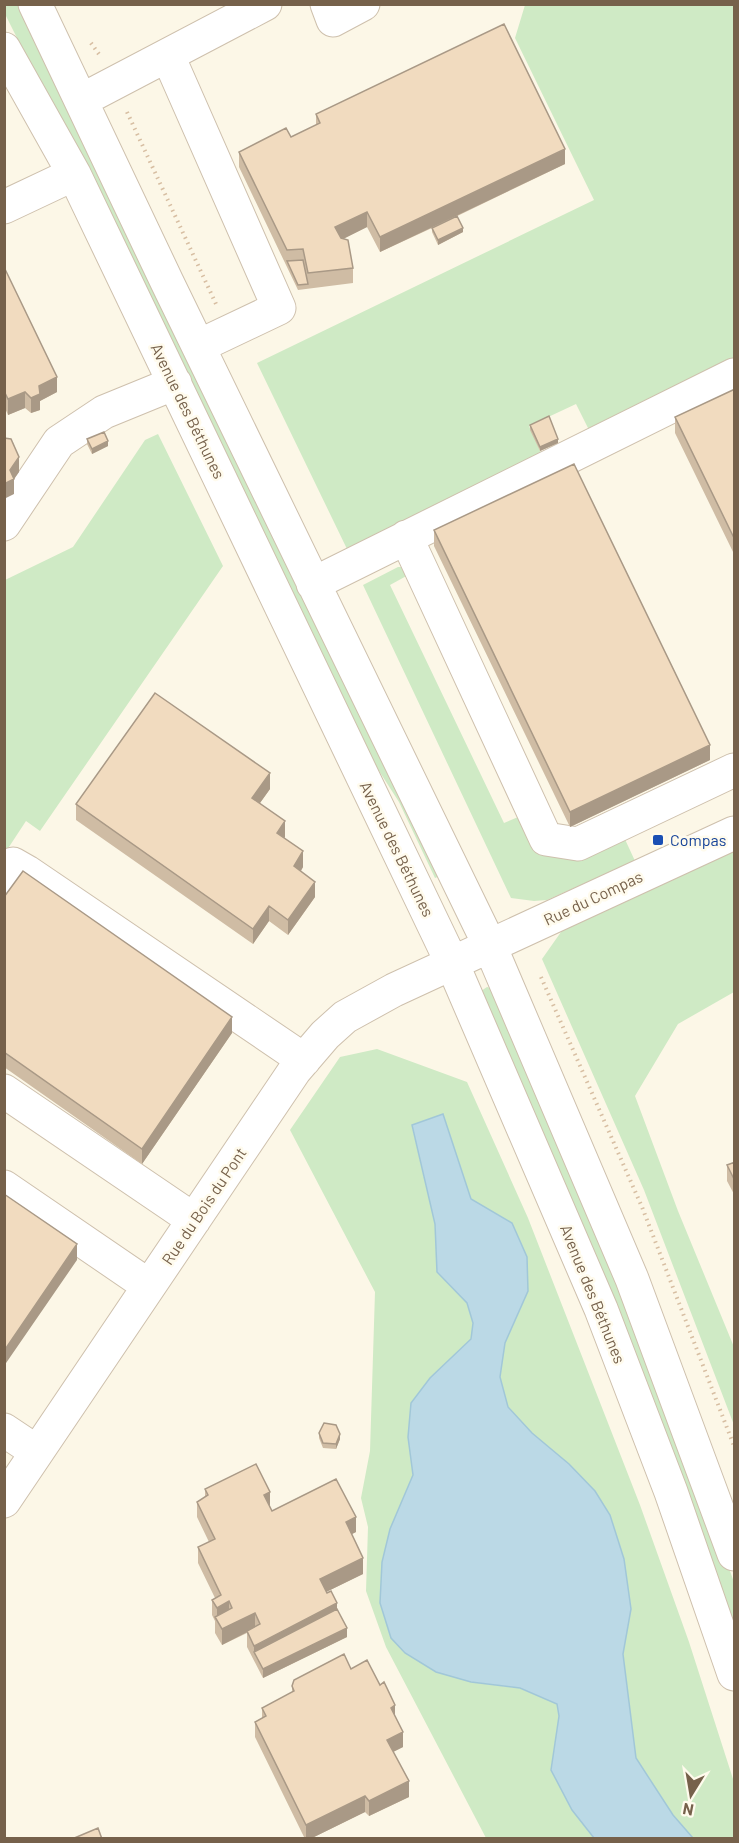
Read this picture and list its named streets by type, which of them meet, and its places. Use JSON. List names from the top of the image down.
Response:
{
  "streets": {
    "street": ["Avenue des Béthunes", "Rue du Compas", "Rue du Bois du Pont"]
  },
  "crossings": [
    ["Avenue des Béthunes", "Rue du Compas"],
    ["Avenue des Béthunes", "Rue du Bois du Pont"],
    ["Rue du Compas", "Rue du Bois du Pont"]
  ],
  "places": {
    "transit": ["Compas"]
  },
  "north": "bottom"
}
